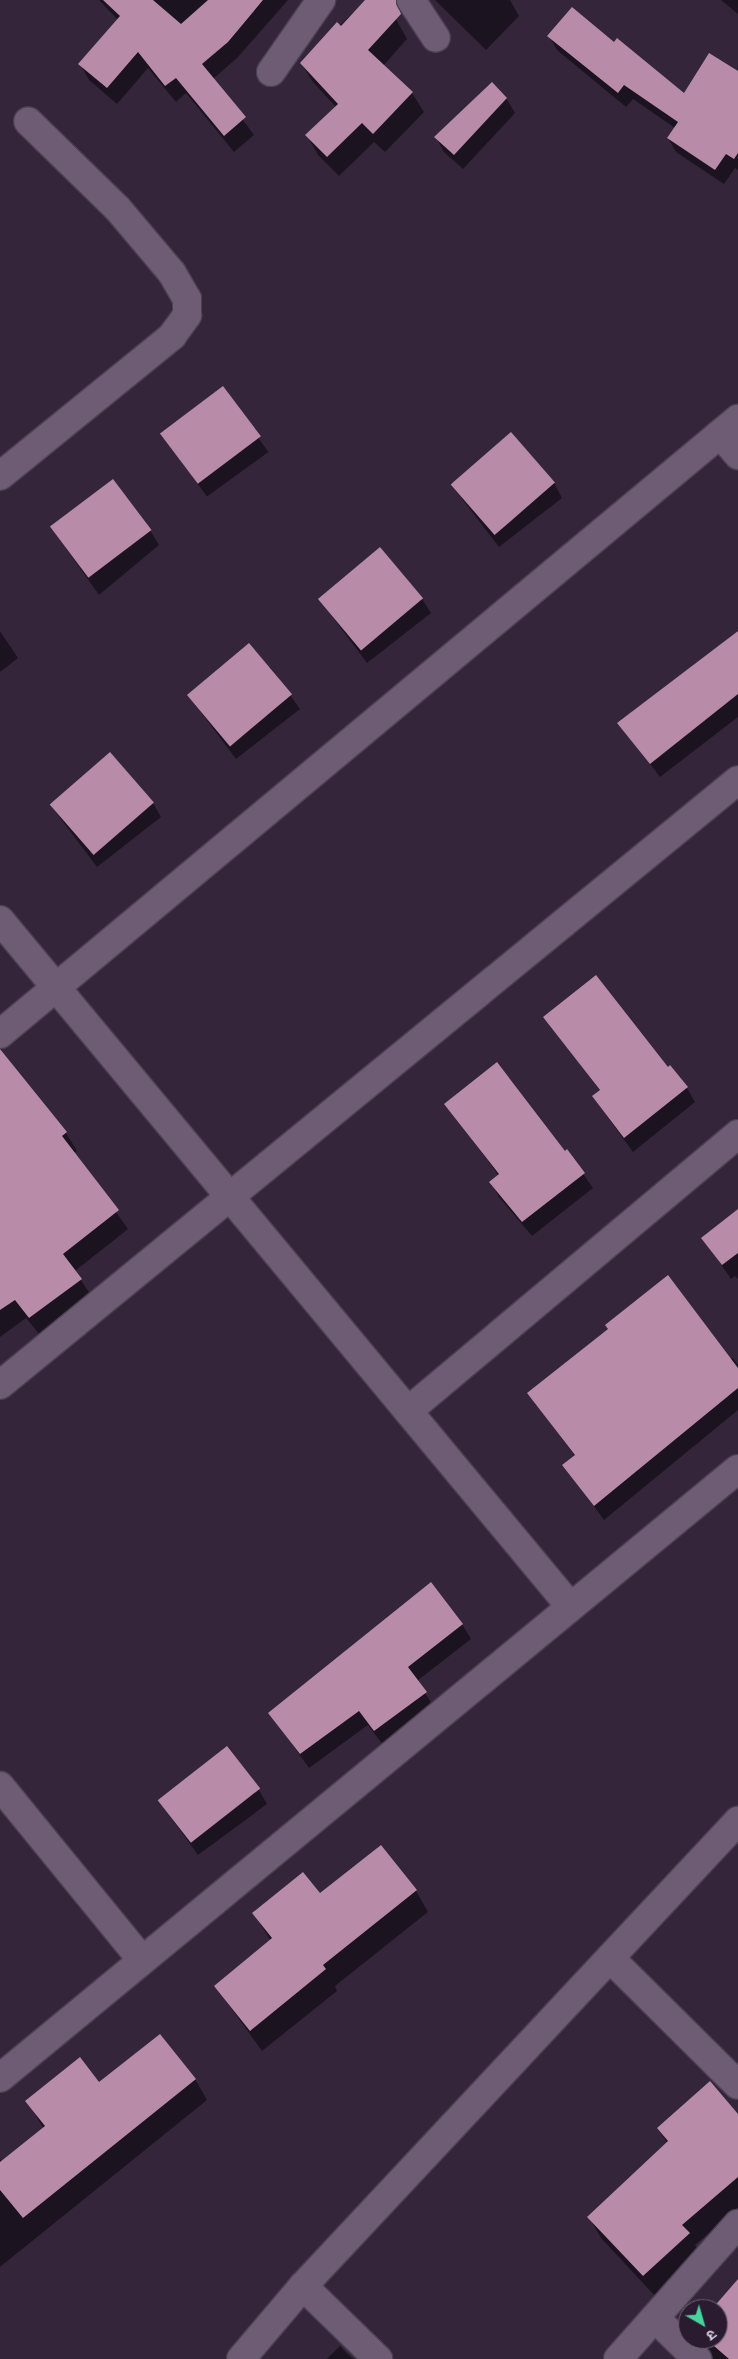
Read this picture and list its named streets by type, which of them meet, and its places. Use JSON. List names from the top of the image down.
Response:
{
  "north": "bottom right"
}
